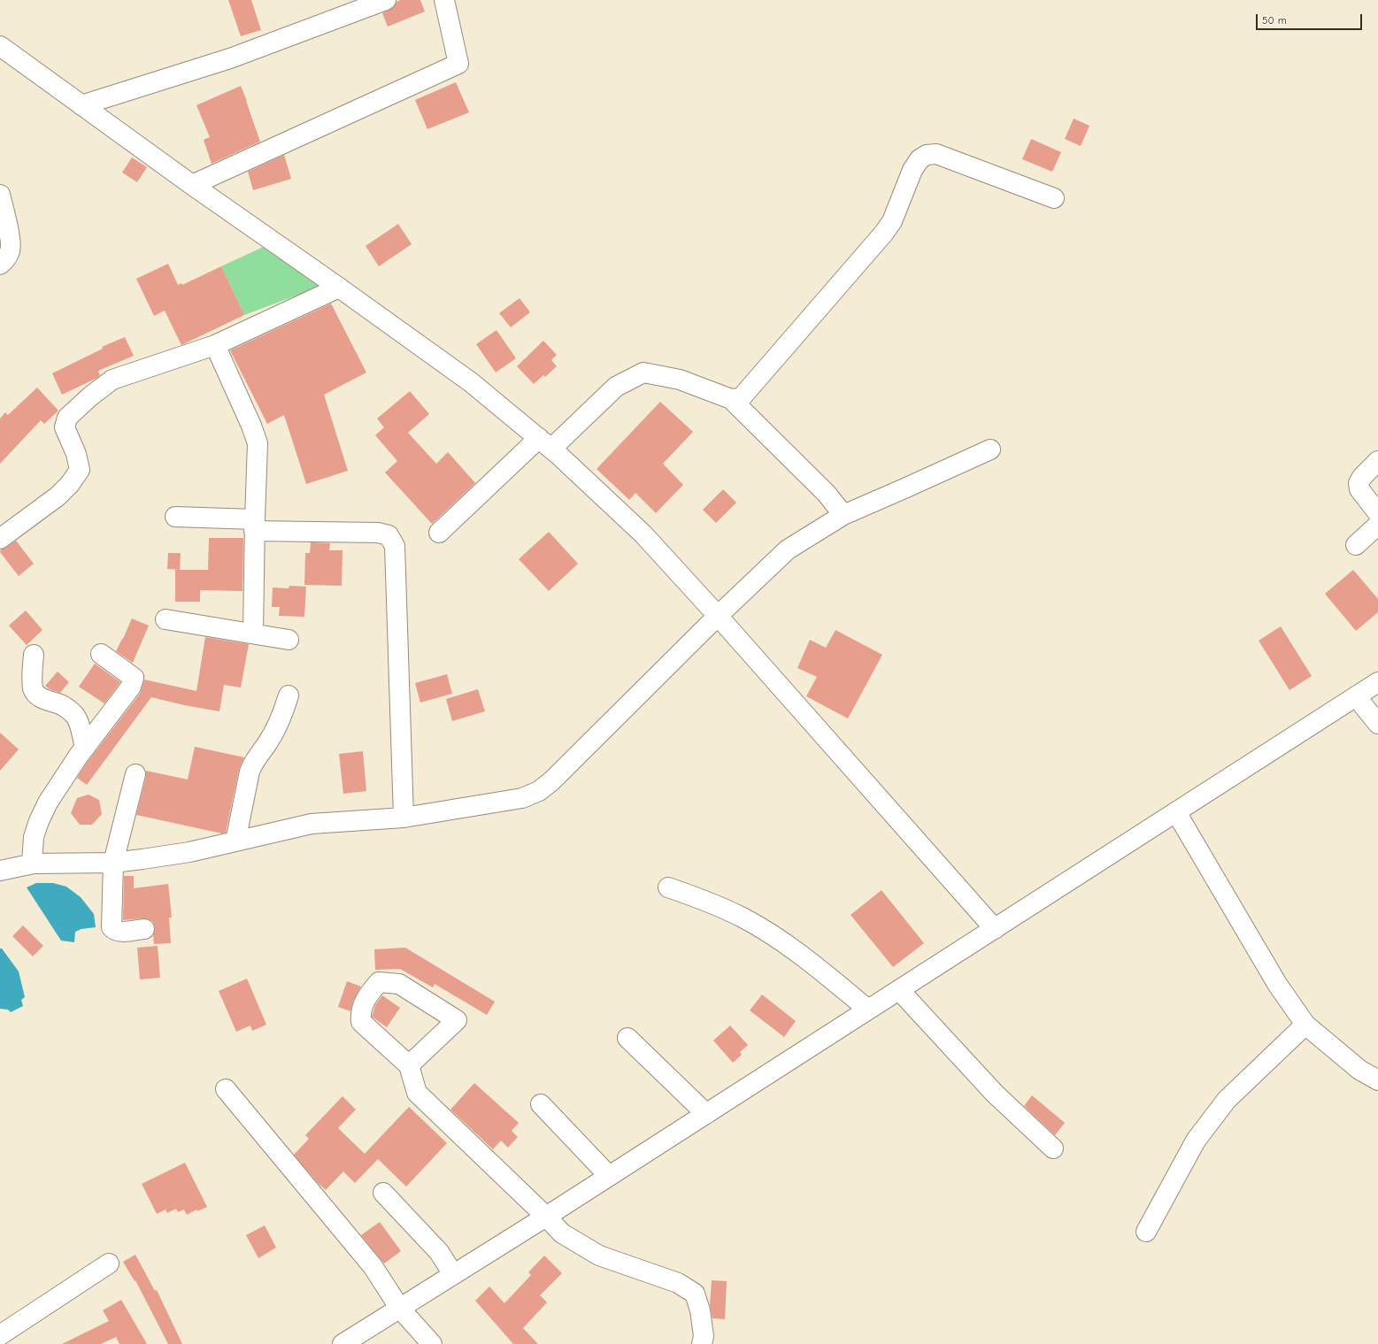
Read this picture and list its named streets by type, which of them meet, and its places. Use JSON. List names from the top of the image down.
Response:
{
  "scale_bar": "50 m"
}
